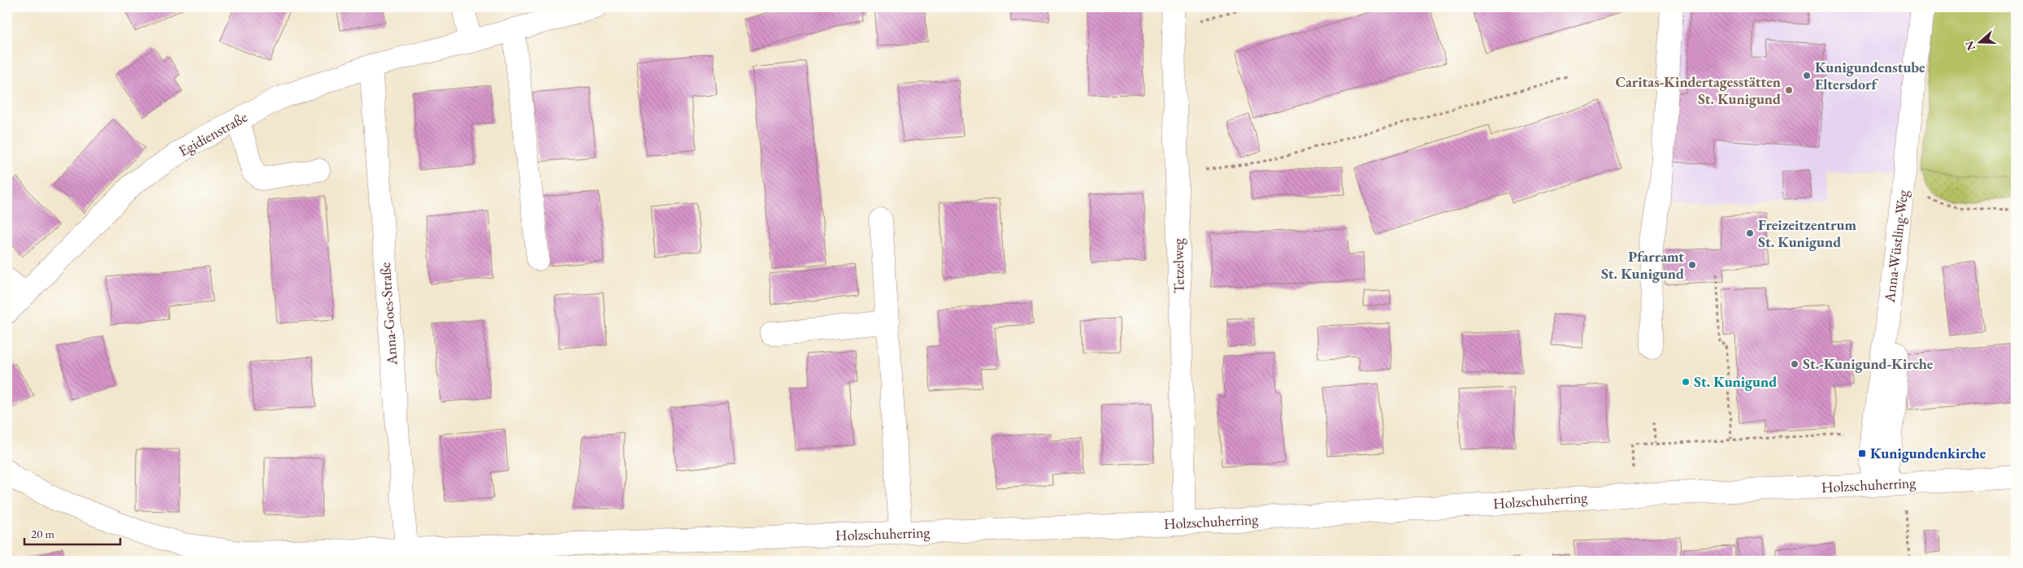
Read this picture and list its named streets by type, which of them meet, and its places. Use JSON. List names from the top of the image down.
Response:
{
  "streets": {
    "street": [
      "Egidienstraße",
      "Anna-Wüstling-Weg",
      "Tetzelweg",
      "Anna-Goes-Straße",
      "Holzschuherring"
    ]
  },
  "crossings": [
    ["Egidienstraße", "Anna-Goes-Straße"],
    ["Anna-Wüstling-Weg", "Holzschuherring"],
    ["Tetzelweg", "Holzschuherring"],
    ["Anna-Goes-Straße", "Holzschuherring"]
  ],
  "places": {
    "other": [
      "Kunigundenstube Eltersdorf",
      "Caritas-Kindertagesstätten St. Kunigund",
      "Freizeitzentrum St. Kunigund",
      "Pfarramt St. Kunigund",
      "St.-Kunigund-Kirche",
      "St. Kunigund"
    ],
    "transit": ["Kunigundenkirche"]
  },
  "scale_bar": "20 m",
  "north": "left"
}
